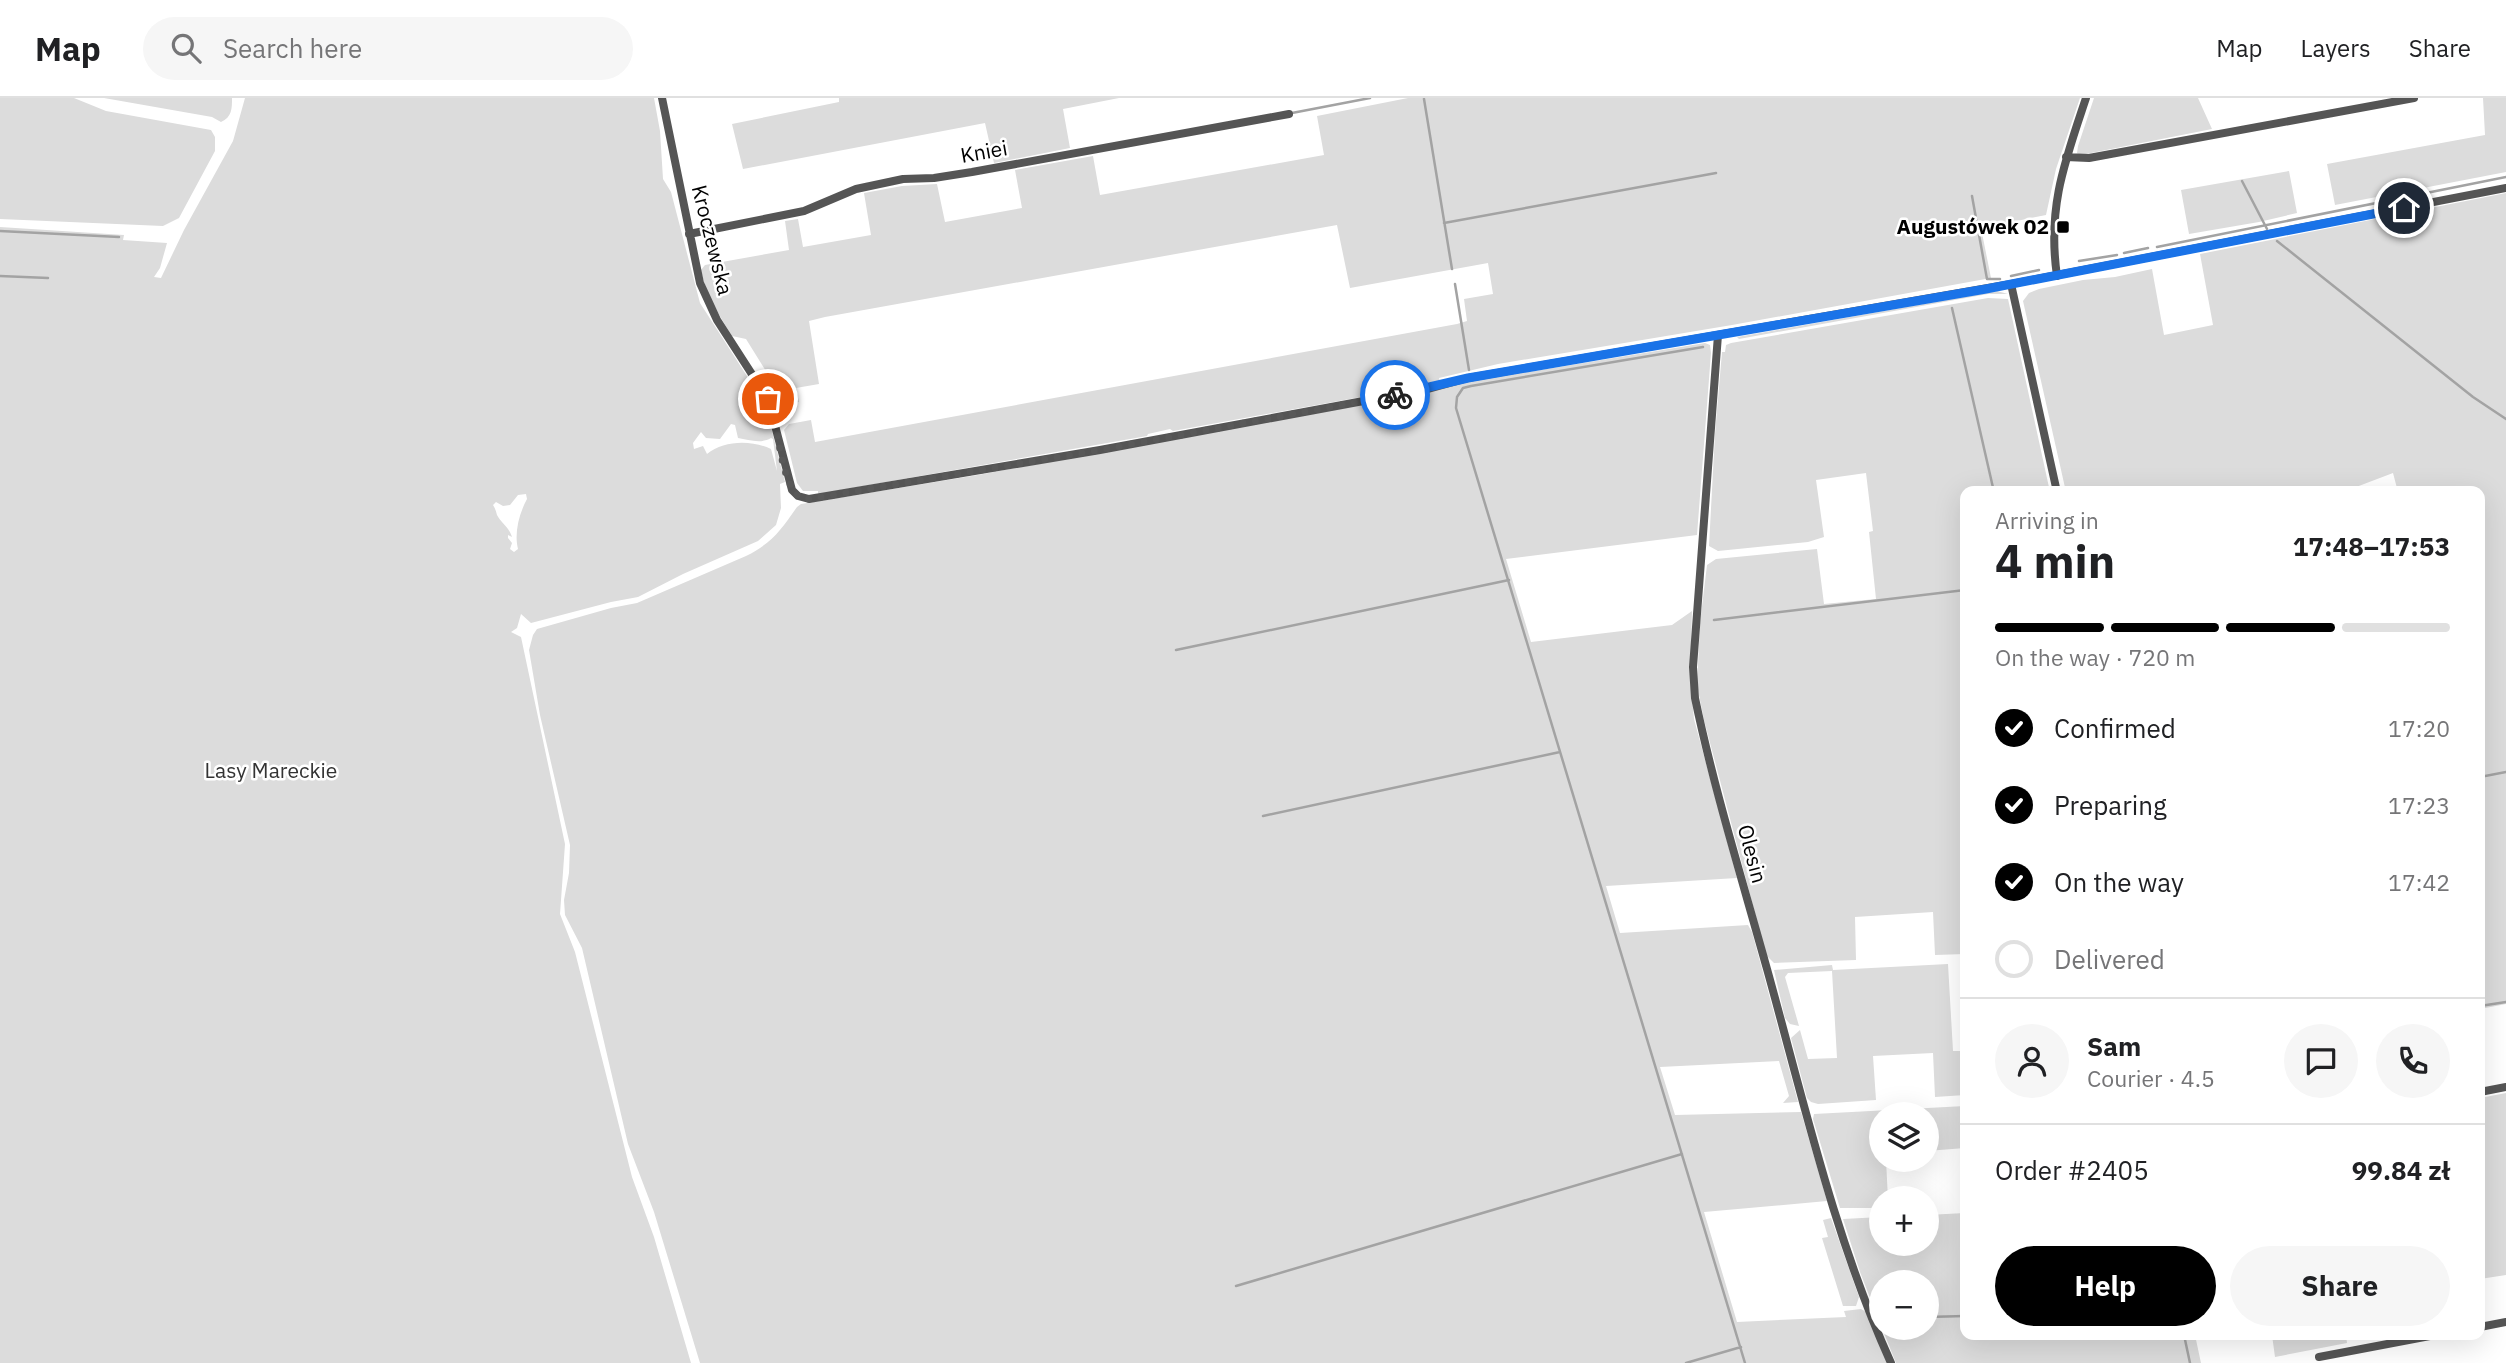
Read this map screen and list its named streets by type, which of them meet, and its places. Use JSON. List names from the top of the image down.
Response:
{
  "streets": {
    "street": ["Kniei", "Kroczewska", "Olesin"]
  },
  "crossings": [
    ["Kniei", "Kroczewska"],
    ["Kroczewska", "Olesin"]
  ],
  "parks": ["Lasy Mareckie"],
  "places": {
    "transit": ["Augustówek 02"]
  },
  "page": {
    "header": "Map",
    "search": "Search here",
    "nav": ["Map", "Layers", "Share"],
    "heading": ["4 min", "Arriving in", "17:48–17:53"],
    "panel": [
      "Sam",
      "Courier · 4.5",
      "Order #2405",
      "99.84 zł"
    ],
    "bar": "On the way · 720 m",
    "list": [
      ["Confirmed", "17:20"],
      ["Preparing", "17:23"],
      ["On the way", "17:42"],
      "Delivered"
    ],
    "map_buttons": ["+", "−"],
    "buttons": ["Help", "Share"]
  }
}
